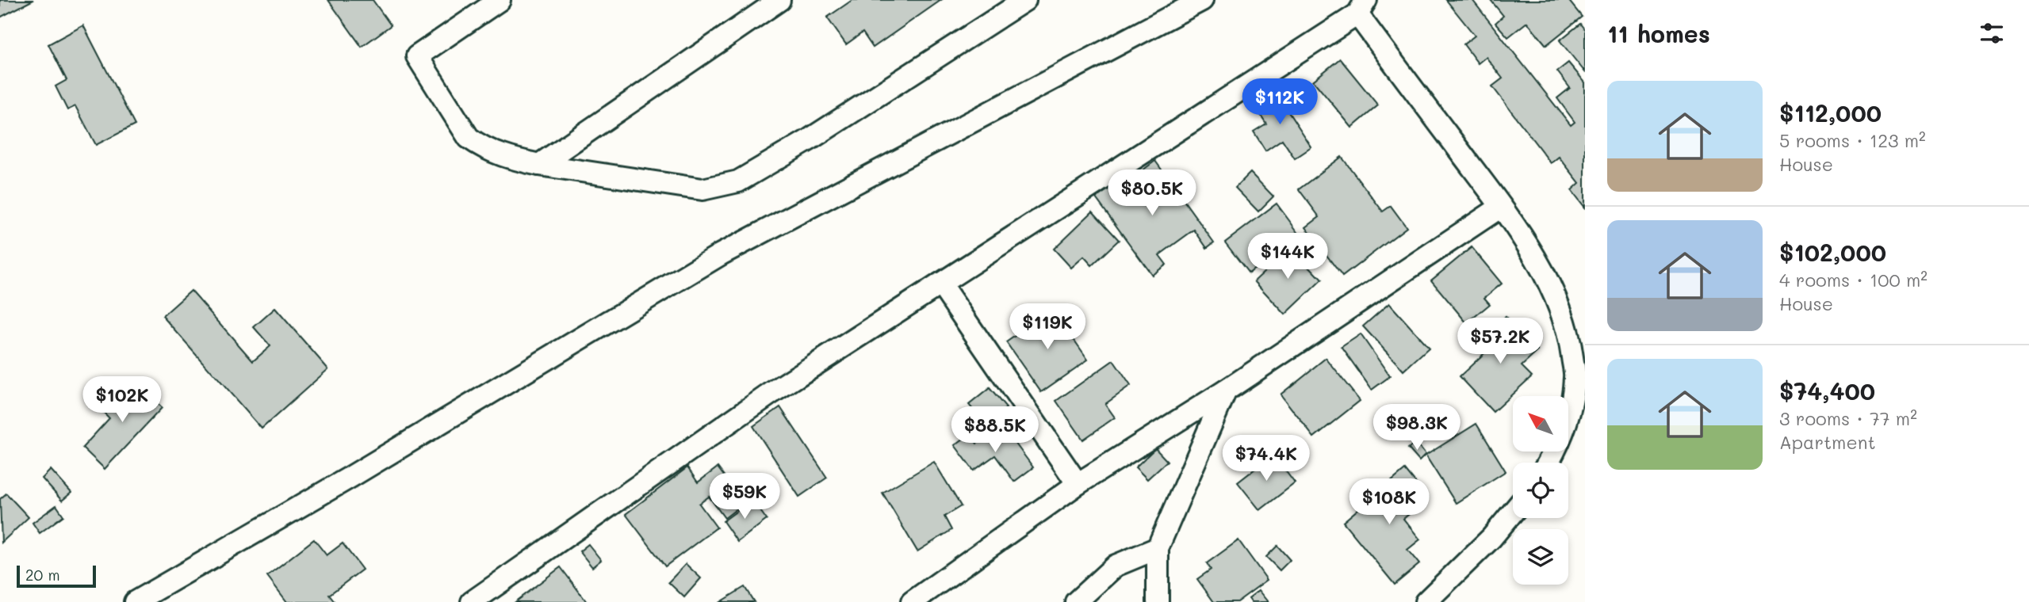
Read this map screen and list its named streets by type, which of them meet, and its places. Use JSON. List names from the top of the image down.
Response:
{
  "scale_bar": "20 m",
  "north": "top left",
  "page": {
    "heading": "11 homes",
    "list": [
      {
        "name": "$112,000",
        "note": "5 rooms · 123 m² · House"
      },
      {
        "name": "$102,000",
        "note": "4 rooms · 100 m² · House"
      },
      {
        "name": "$74,400",
        "note": "3 rooms · 77 m² · Apartment"
      }
    ],
    "price": [
      "$112K",
      "$80.5K",
      "$144K",
      "$119K",
      "$57.2K",
      "$102K",
      "$98.3K",
      "$88.5K",
      "$74.4K",
      "$59K",
      "$108K"
    ],
    "scale": "20 m"
  }
}
